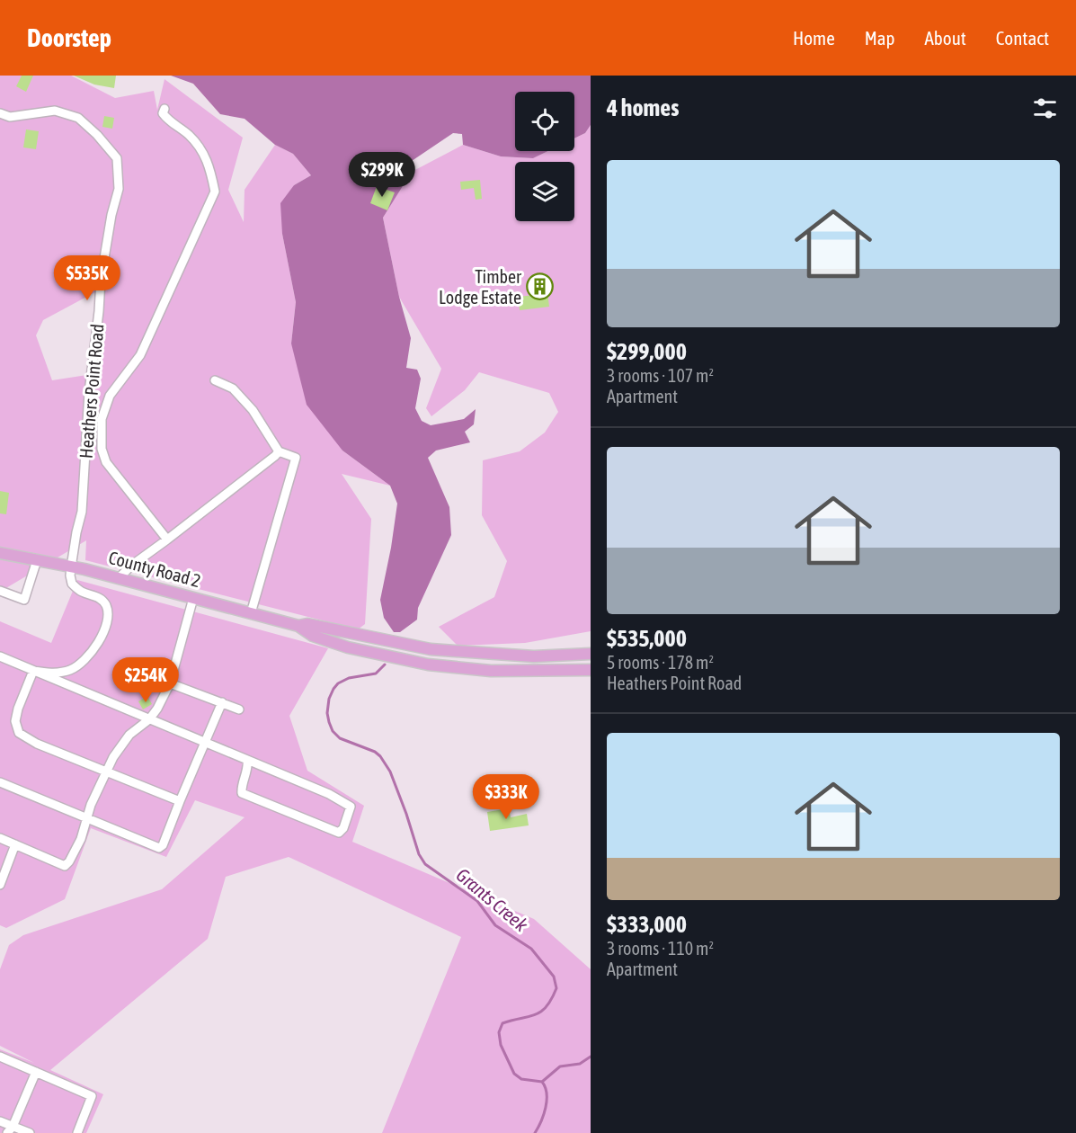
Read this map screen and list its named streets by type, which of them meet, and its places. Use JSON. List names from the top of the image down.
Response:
{
  "streets": {
    "main road": ["County Road 2"],
    "street": ["Heathers Point Road"]
  },
  "crossings": [
    ["Heathers Point Road", "County Road 2"]
  ],
  "water": ["Grants Creek"],
  "places": {
    "building": ["Timber Lodge Estate"]
  },
  "page": {
    "header": "Doorstep",
    "nav": [
      "Home",
      "Map",
      "About",
      "Contact"
    ],
    "heading": "4 homes",
    "list": [
      {
        "name": "$299,000",
        "note": "3 rooms · 107 m² · Apartment"
      },
      {
        "name": "$535,000",
        "note": "5 rooms · 178 m² · Heathers Point Road"
      },
      {
        "name": "$333,000",
        "note": "3 rooms · 110 m² · Apartment"
      }
    ],
    "price": [
      "$299K",
      "$535K",
      "$254K",
      "$333K"
    ]
  }
}
